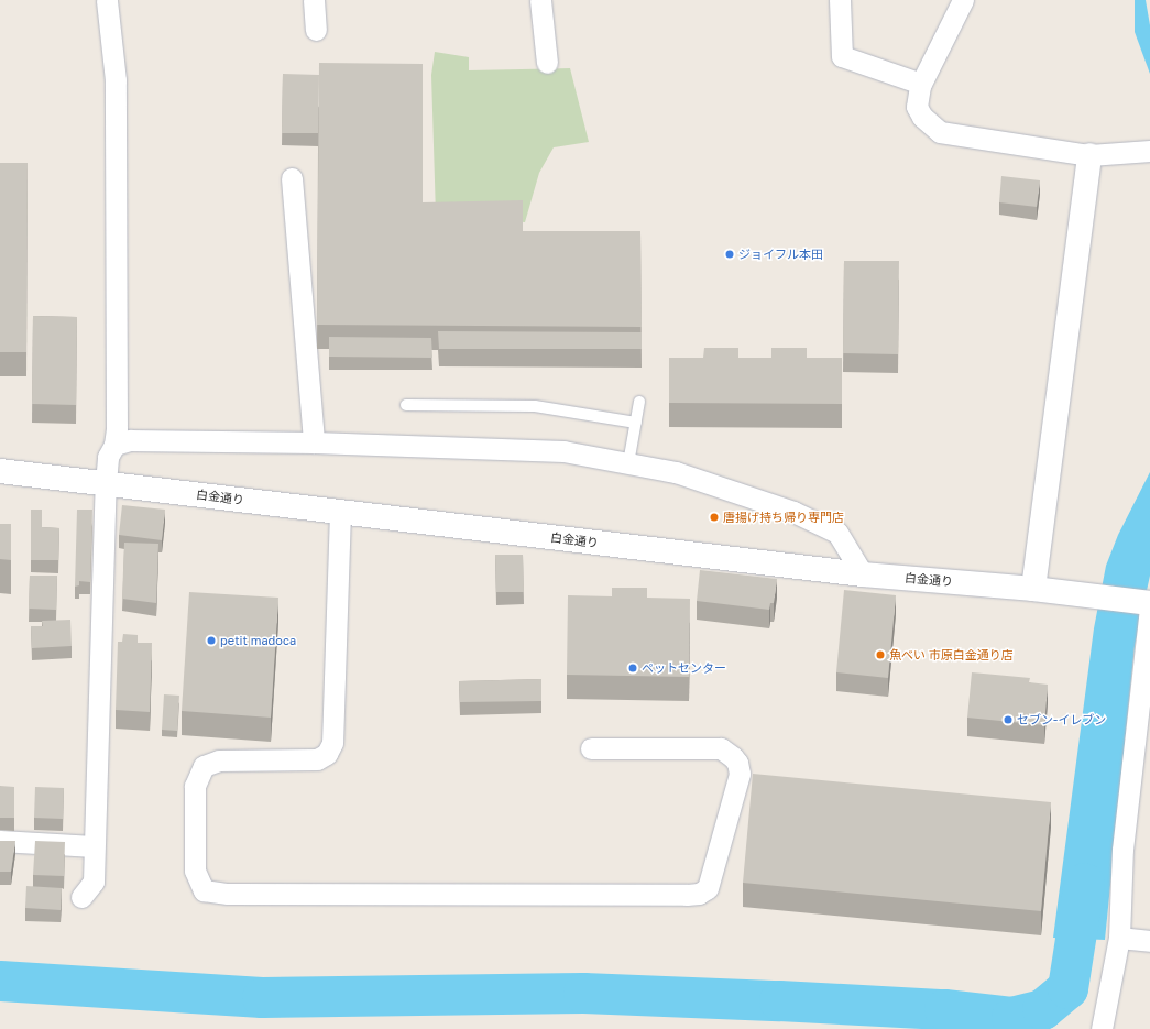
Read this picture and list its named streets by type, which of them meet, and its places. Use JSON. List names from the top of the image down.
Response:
{
  "streets": {
    "street": ["白金通り"]
  },
  "places": [
    "ジョイフル本田",
    "唐揚げ持ち帰り専門店",
    "petit madoca",
    "魚べい 市原白金通り店",
    "ペットセンター",
    "セブン-イレブン"
  ]
}
